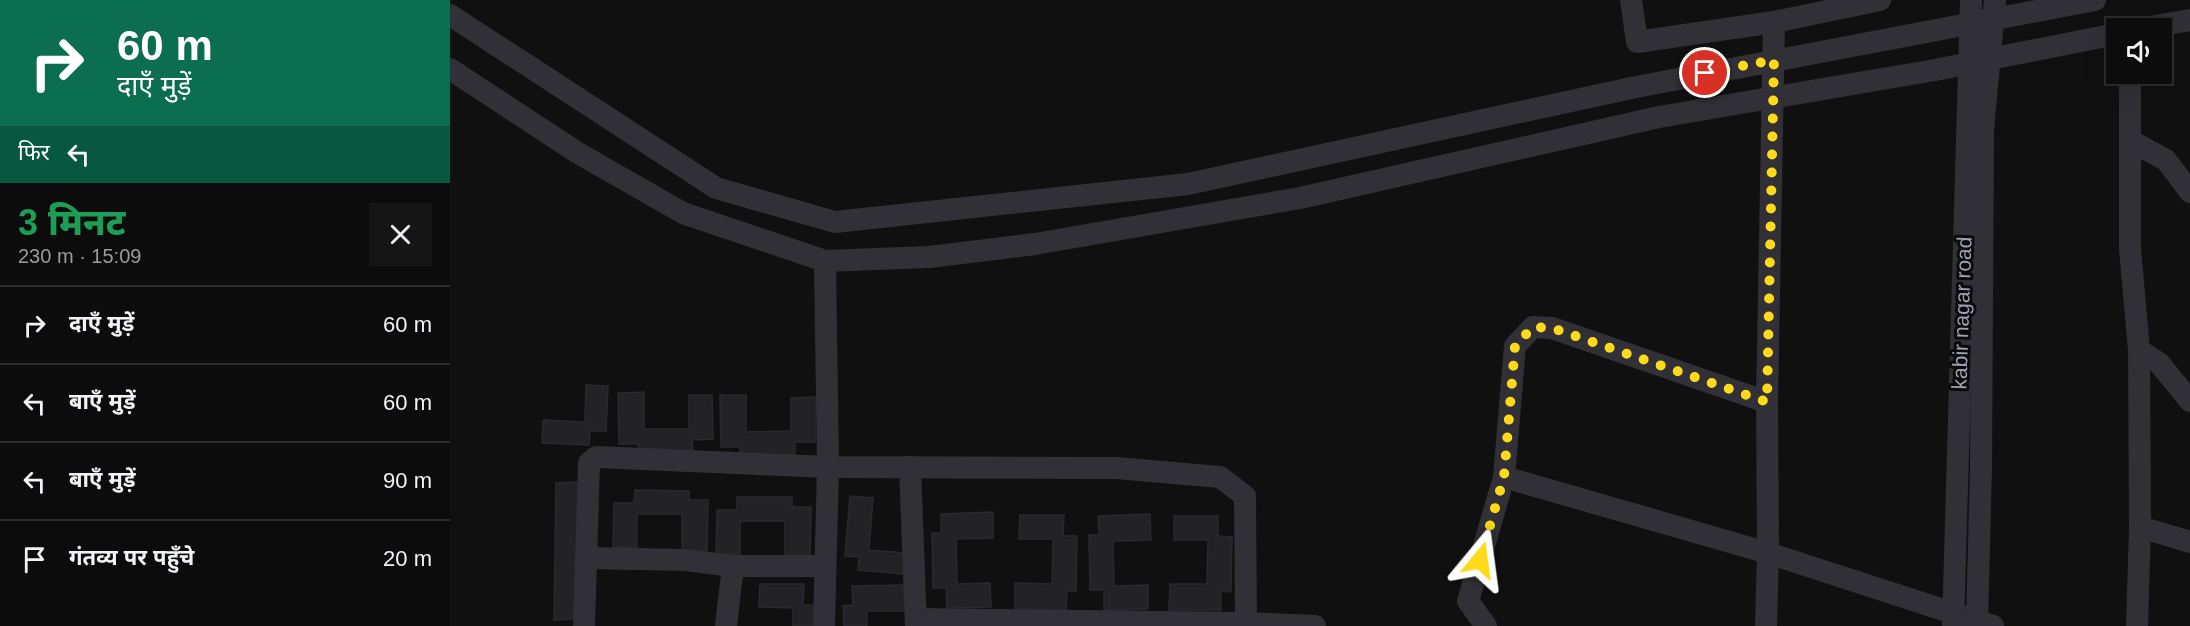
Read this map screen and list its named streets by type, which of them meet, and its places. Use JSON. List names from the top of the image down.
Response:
{
  "streets": {
    "street": ["kabir nagar road"]
  },
  "page": {
    "turn": ["60 m", "दाएँ मुड़ें"],
    "then": "फिर",
    "heading": ["3 मिनट", "230 m · 15:09"],
    "list": [
      {
        "name": "दाएँ मुड़ें",
        "value": "60 m"
      },
      {
        "name": "बाएँ मुड़ें",
        "value": "60 m"
      },
      {
        "name": "बाएँ मुड़ें",
        "value": "90 m"
      },
      {
        "name": "गंतव्य पर पहुँचे",
        "value": "20 m"
      }
    ]
  }
}
